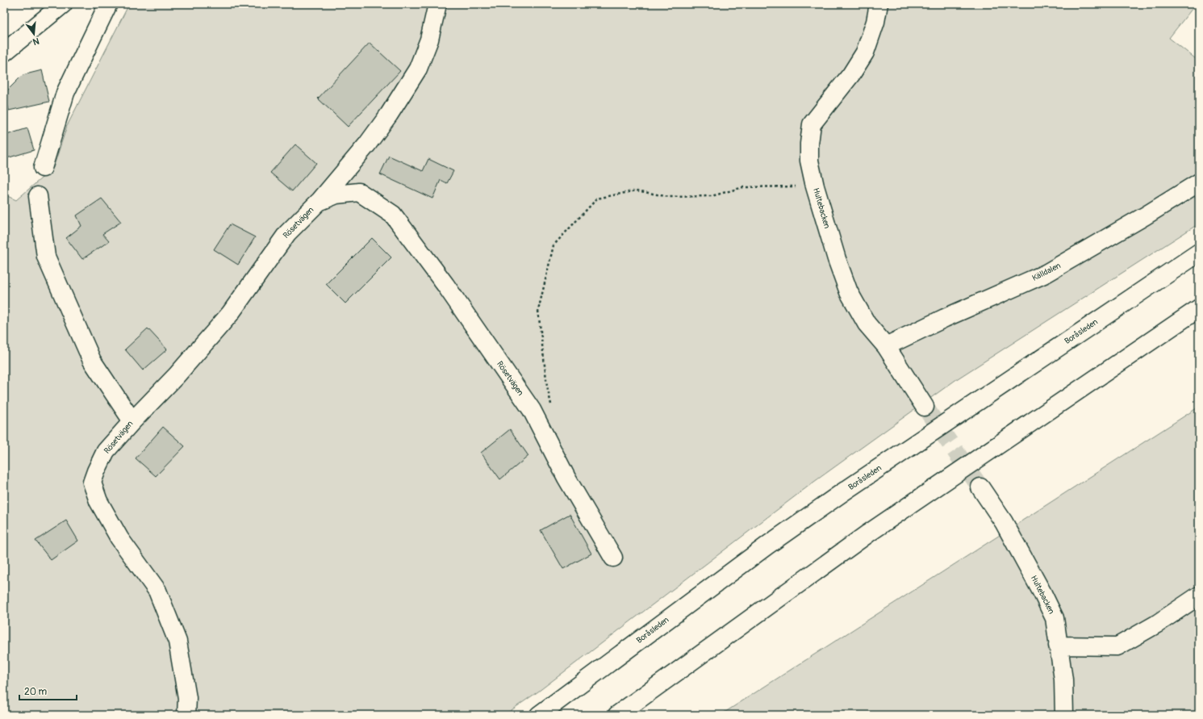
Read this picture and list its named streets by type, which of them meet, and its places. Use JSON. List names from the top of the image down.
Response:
{
  "streets": {
    "main road": [
      "Hultebacken",
      "Rösetvägen",
      "Källdalen",
      "Boråsleden"
    ]
  },
  "crossings": [
    ["Hultebacken", "Källdalen"]
  ],
  "scale_bar": "20 m",
  "north": "bottom"
}
